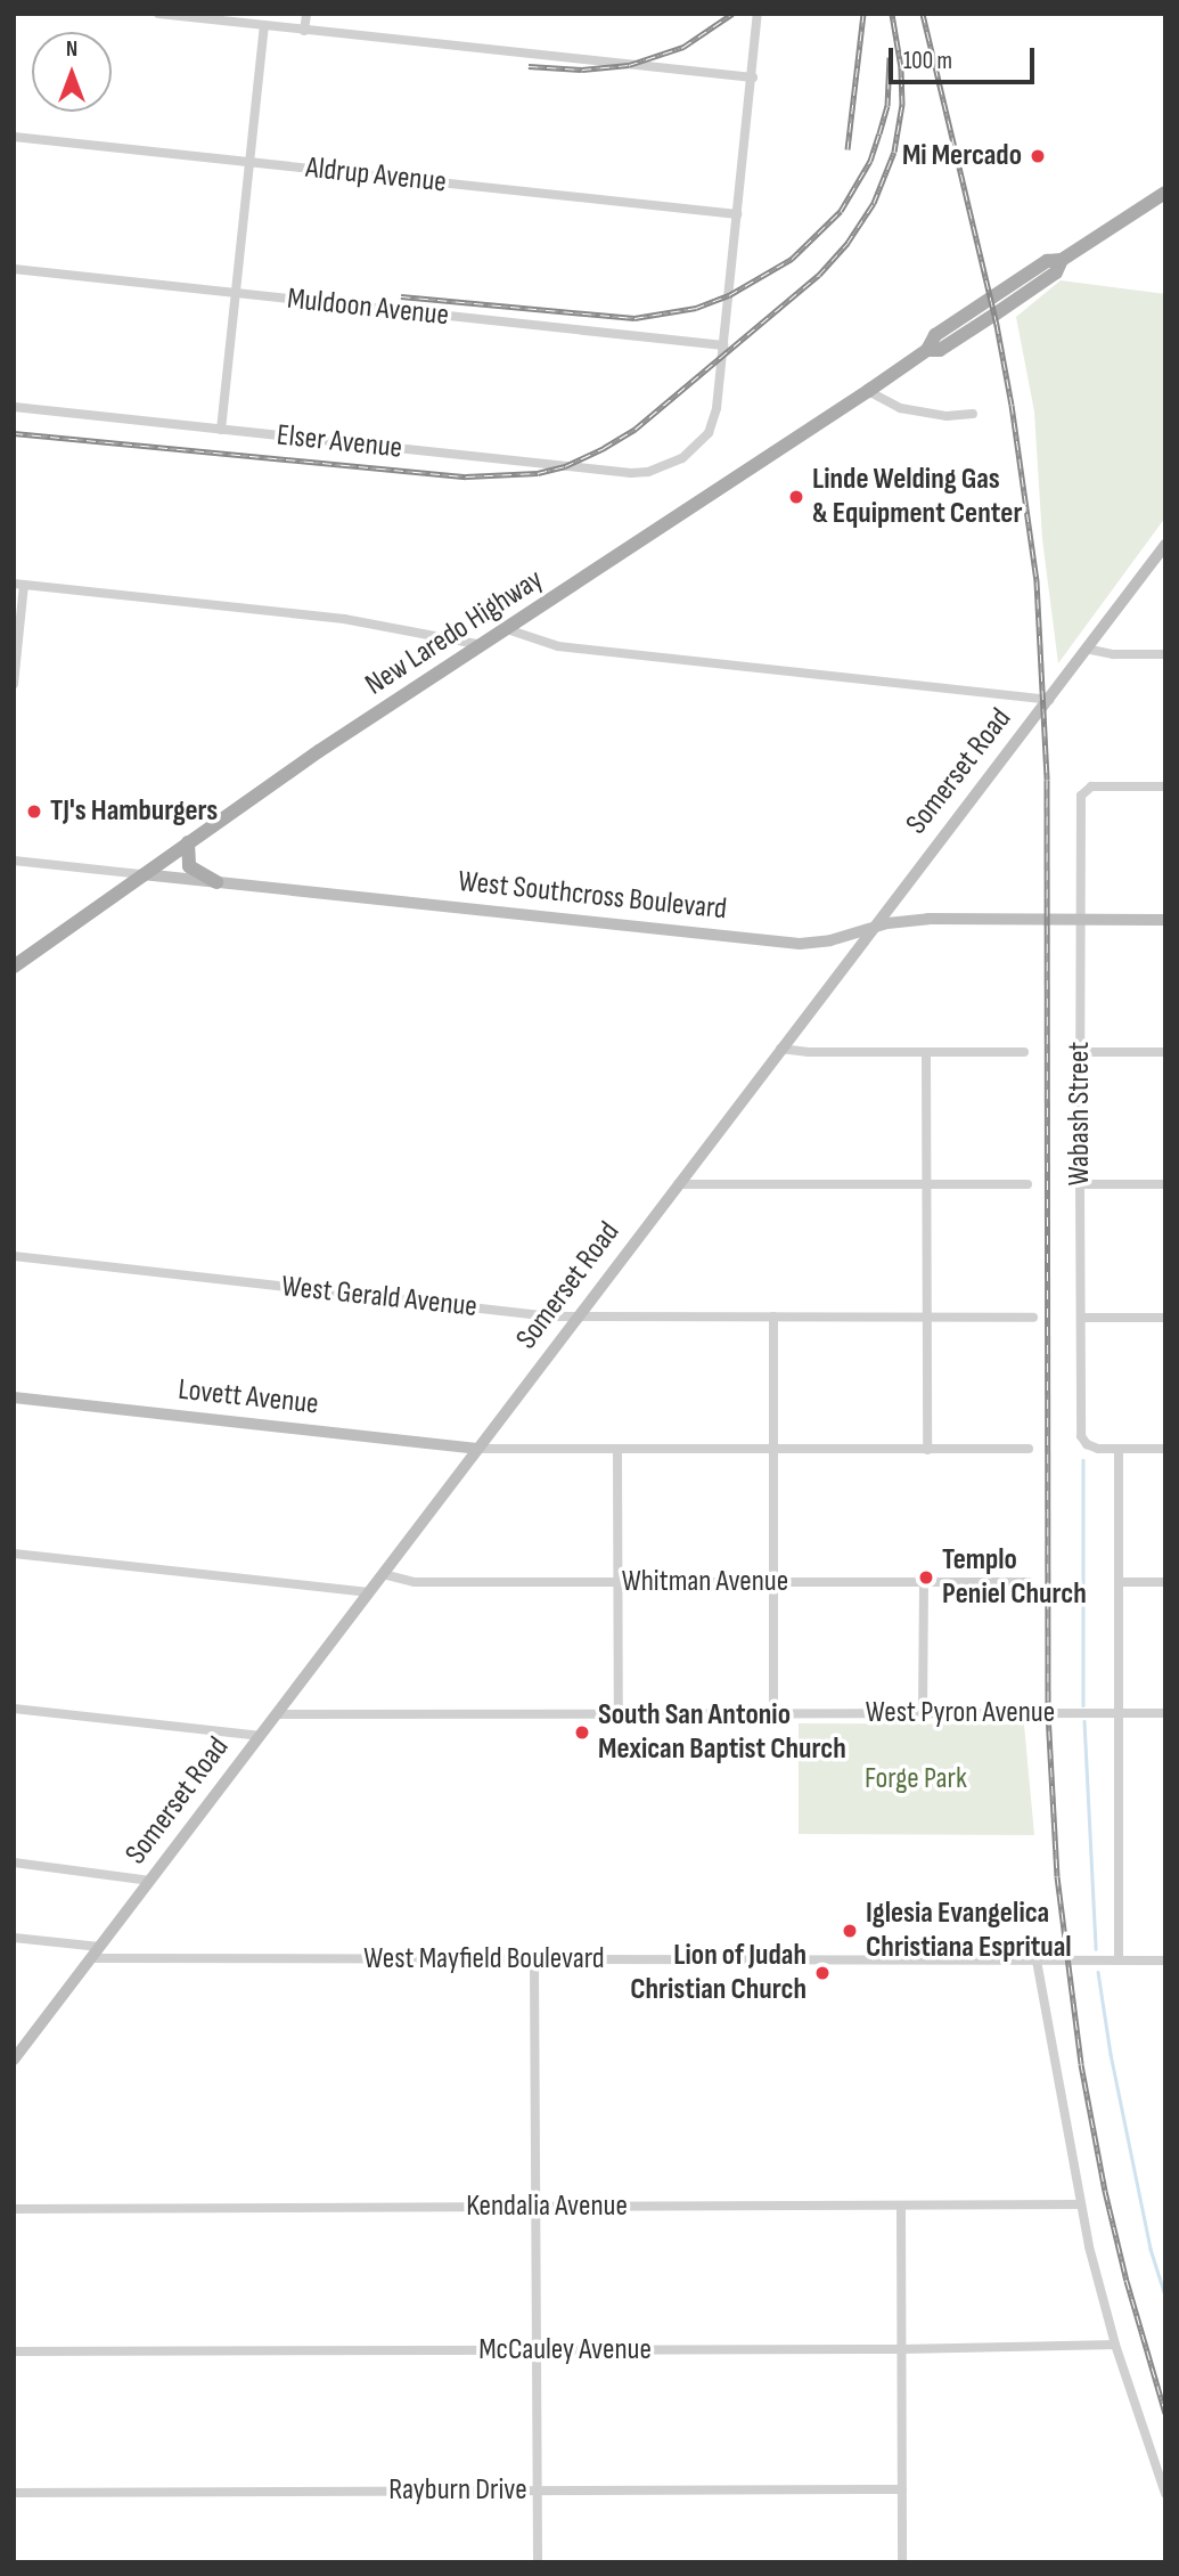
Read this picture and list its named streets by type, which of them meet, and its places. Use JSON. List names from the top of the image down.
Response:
{
  "streets": {
    "main road": [
      "New Laredo Highway",
      "Somerset Road",
      "West Southcross Boulevard",
      "Lovett Avenue"
    ],
    "street": [
      "Aldrup Avenue",
      "Muldoon Avenue",
      "Elser Avenue",
      "Wabash Street",
      "West Gerald Avenue",
      "Whitman Avenue",
      "West Pyron Avenue",
      "West Mayfield Boulevard",
      "Kendalia Avenue",
      "McCauley Avenue",
      "Rayburn Drive"
    ]
  },
  "crossings": [
    ["Muldoon Avenue", "Elser Avenue"],
    ["New Laredo Highway", "West Southcross Boulevard"],
    ["Somerset Road", "West Southcross Boulevard"],
    ["Somerset Road", "West Gerald Avenue"],
    ["Somerset Road", "Lovett Avenue"],
    ["Somerset Road", "Whitman Avenue"],
    ["Somerset Road", "West Pyron Avenue"],
    ["Somerset Road", "West Mayfield Boulevard"],
    ["West Southcross Boulevard", "Wabash Street"]
  ],
  "parks": ["Forge Park"],
  "places": [
    "Mi Mercado",
    "Linde Welding Gas & Equipment Center",
    "TJ's Hamburgers",
    "Templo Peniel Church",
    "South San Antonio Mexican Baptist Church",
    "Iglesia Evangelica Christiana Espritual",
    "Lion of Judah Christian Church"
  ],
  "scale_bar": "100 m",
  "north": "top"
}
